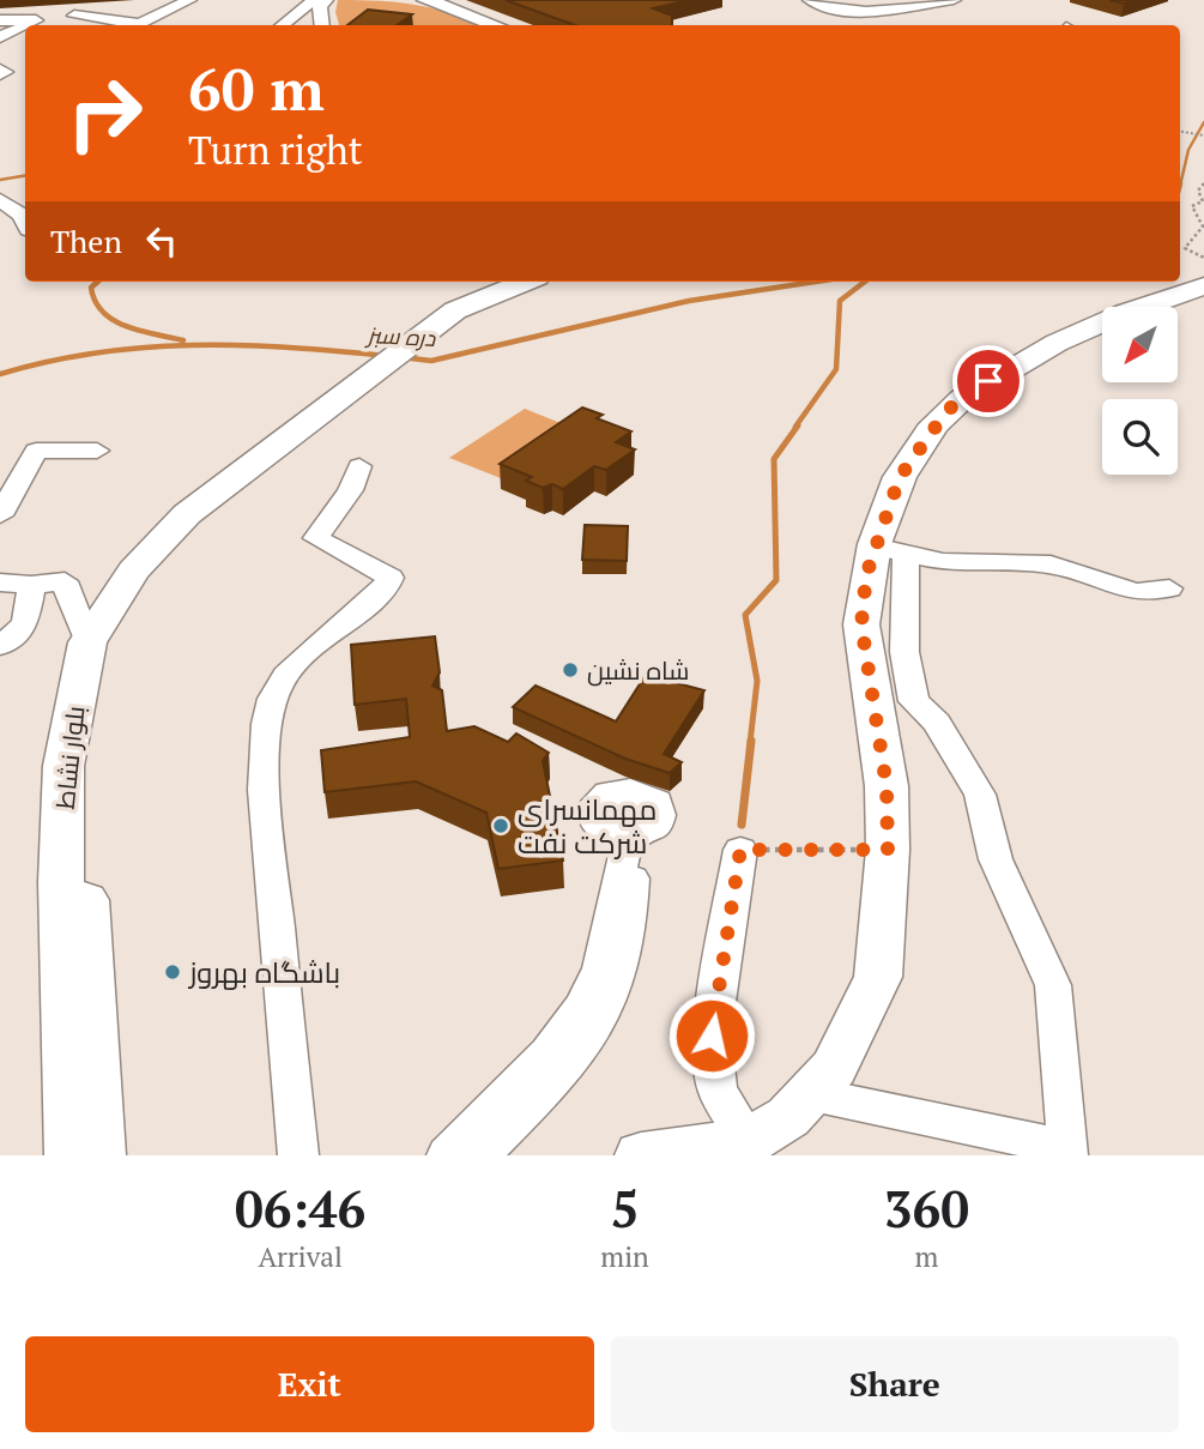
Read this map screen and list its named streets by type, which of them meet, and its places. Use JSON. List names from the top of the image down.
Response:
{
  "streets": {
    "main road": ["بلوار نشاط"]
  },
  "water": ["دره سبز"],
  "places": ["شاه نشین", "مهمانسرای شرکت نفت", "باشگاه بهروز"],
  "north": "bottom left",
  "page": {
    "turn": ["60 m", "Turn right"],
    "then": "Then",
    "eta": [
      "06:46",
      "Arrival",
      "5",
      "min",
      "360",
      "m"
    ],
    "buttons": ["Exit", "Share"]
  }
}
